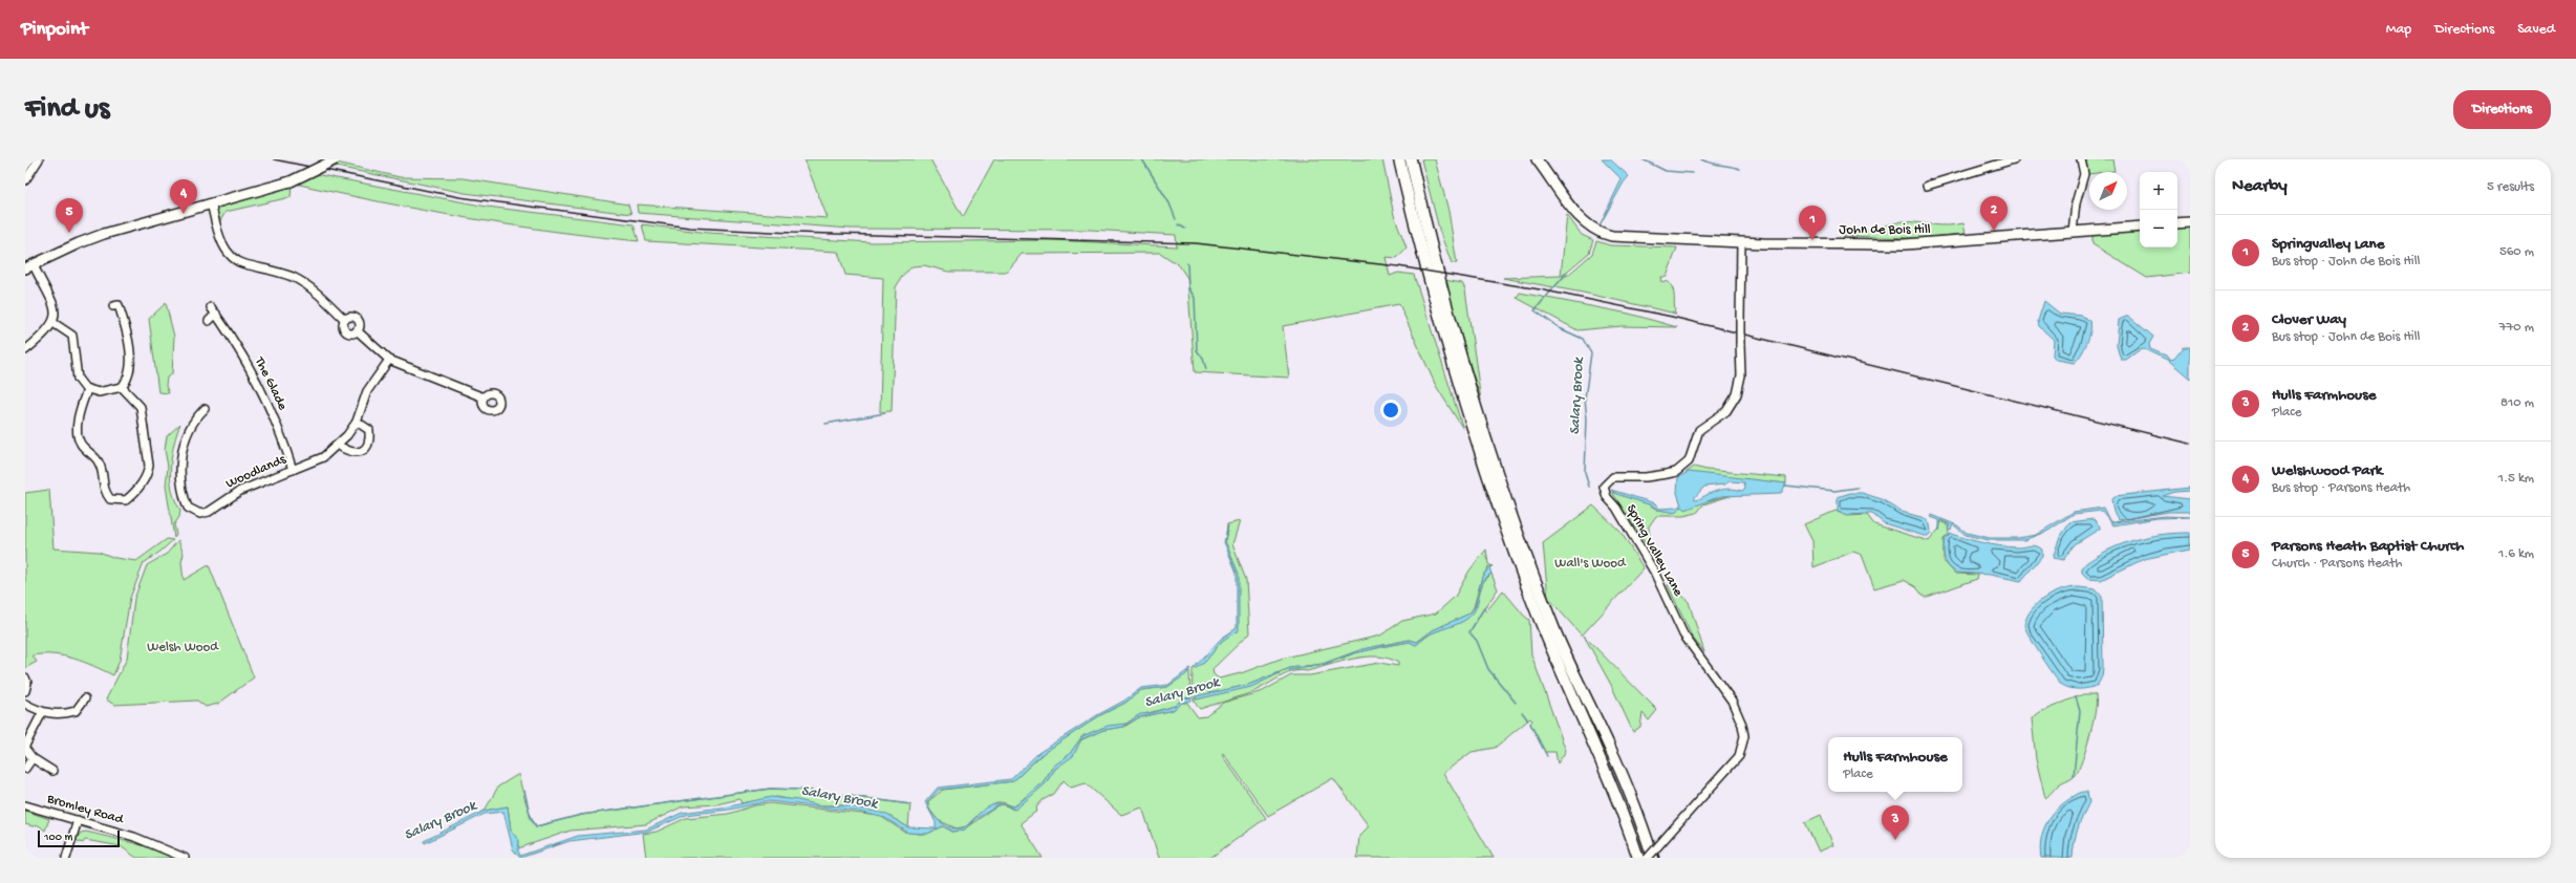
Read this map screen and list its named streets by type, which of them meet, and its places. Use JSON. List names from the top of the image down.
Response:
{
  "streets": {
    "main road": ["John de Bois Hill"],
    "street": [
      "The Glade",
      "Woodlands",
      "Spring Valley Lane",
      "Bromley Road"
    ]
  },
  "crossings": [
    ["John de Bois Hill", "Spring Valley Lane"],
    ["The Glade", "Woodlands"]
  ],
  "water": ["Salary Brook"],
  "parks": ["Wall's Wood", "Welsh Wood"],
  "scale_bar": "100 m",
  "north": "top right",
  "page": {
    "header": "Pinpoint",
    "nav": ["Map", "Directions", "Saved"],
    "buttons": "Directions",
    "title": "Find us",
    "heading": ["Nearby", "5 results"],
    "map_buttons": ["+", "−"],
    "pins": [
      "4",
      "2",
      "5",
      "1",
      "3"
    ],
    "list": [
      {
        "mark": "1",
        "name": "Springvalley Lane",
        "note": "Bus stop · John de Bois Hill",
        "value": "560 m"
      },
      {
        "mark": "2",
        "name": "Clover Way",
        "note": "Bus stop · John de Bois Hill",
        "value": "770 m"
      },
      {
        "mark": "3",
        "name": "Hulls Farmhouse",
        "note": "Place",
        "value": "810 m"
      },
      {
        "mark": "4",
        "name": "Welshwood Park",
        "note": "Bus stop · Parsons Heath",
        "value": "1.5 km"
      },
      {
        "mark": "5",
        "name": "Parsons Heath Baptist Church",
        "note": "Church · Parsons Heath",
        "value": "1.6 km"
      }
    ],
    "popup": ["Hulls Farmhouse", "Place"],
    "scale": "100 m"
  }
}
